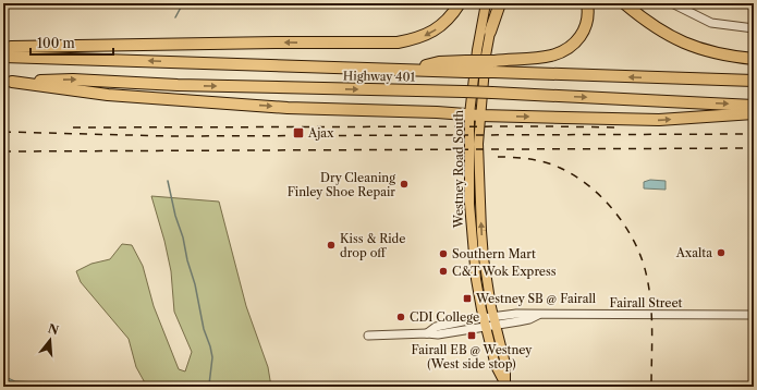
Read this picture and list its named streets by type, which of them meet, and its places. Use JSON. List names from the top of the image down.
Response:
{
  "streets": {
    "highway": ["Highway 401"],
    "main road": ["Westney Road South"],
    "street": ["Fairall Street"]
  },
  "crossings": [
    ["Westney Road South", "Fairall Street"]
  ],
  "places": {
    "transit": ["Ajax", "Westney SB @ Fairall", "Fairall EB @ Westney (West side stop)"],
    "other": [
      "Dry Cleaning Finley Shoe Repair",
      "Kiss & Ride drop off",
      "Axalta",
      "Southern Mart",
      "C&T Wok Express",
      "CDI College"
    ]
  },
  "scale_bar": "100 m",
  "north": "top"
}
